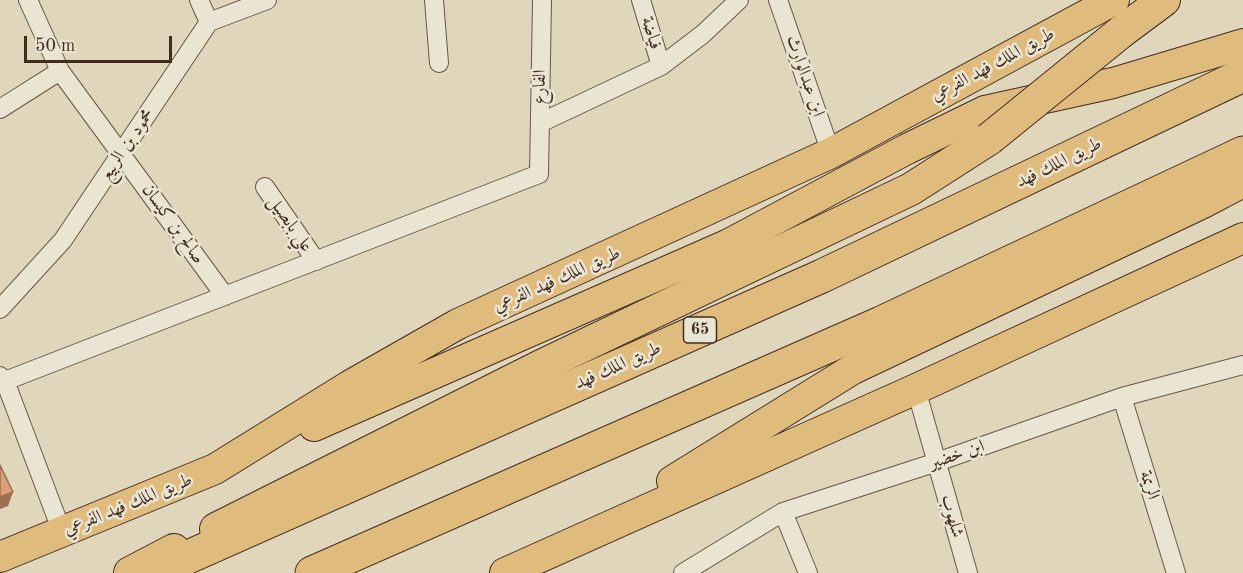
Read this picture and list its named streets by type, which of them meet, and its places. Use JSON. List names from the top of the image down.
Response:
{
  "streets": {
    "highway": ["طريق الملك فهد", "65"],
    "main road": ["طريق الملك فهد الفرعي"],
    "street": [
      "فياضة",
      "ابن عبدالوارث",
      "الفارع",
      "محمود بن الربيع",
      "صالح بن كيسان",
      "علي بابصيل",
      "ابن خضير",
      "الريمة",
      "شلهوب"
    ]
  },
  "crossings": [
    ["طريق الملك فهد الفرعي", "ابن عبدالوارث"],
    ["الفارع", "علي بابصيل"],
    ["محمود بن الربيع", "صالح بن كيسان"],
    ["ابن خضير", "الريمة"],
    ["ابن خضير", "شلهوب"]
  ],
  "scale_bar": "50 m"
}
